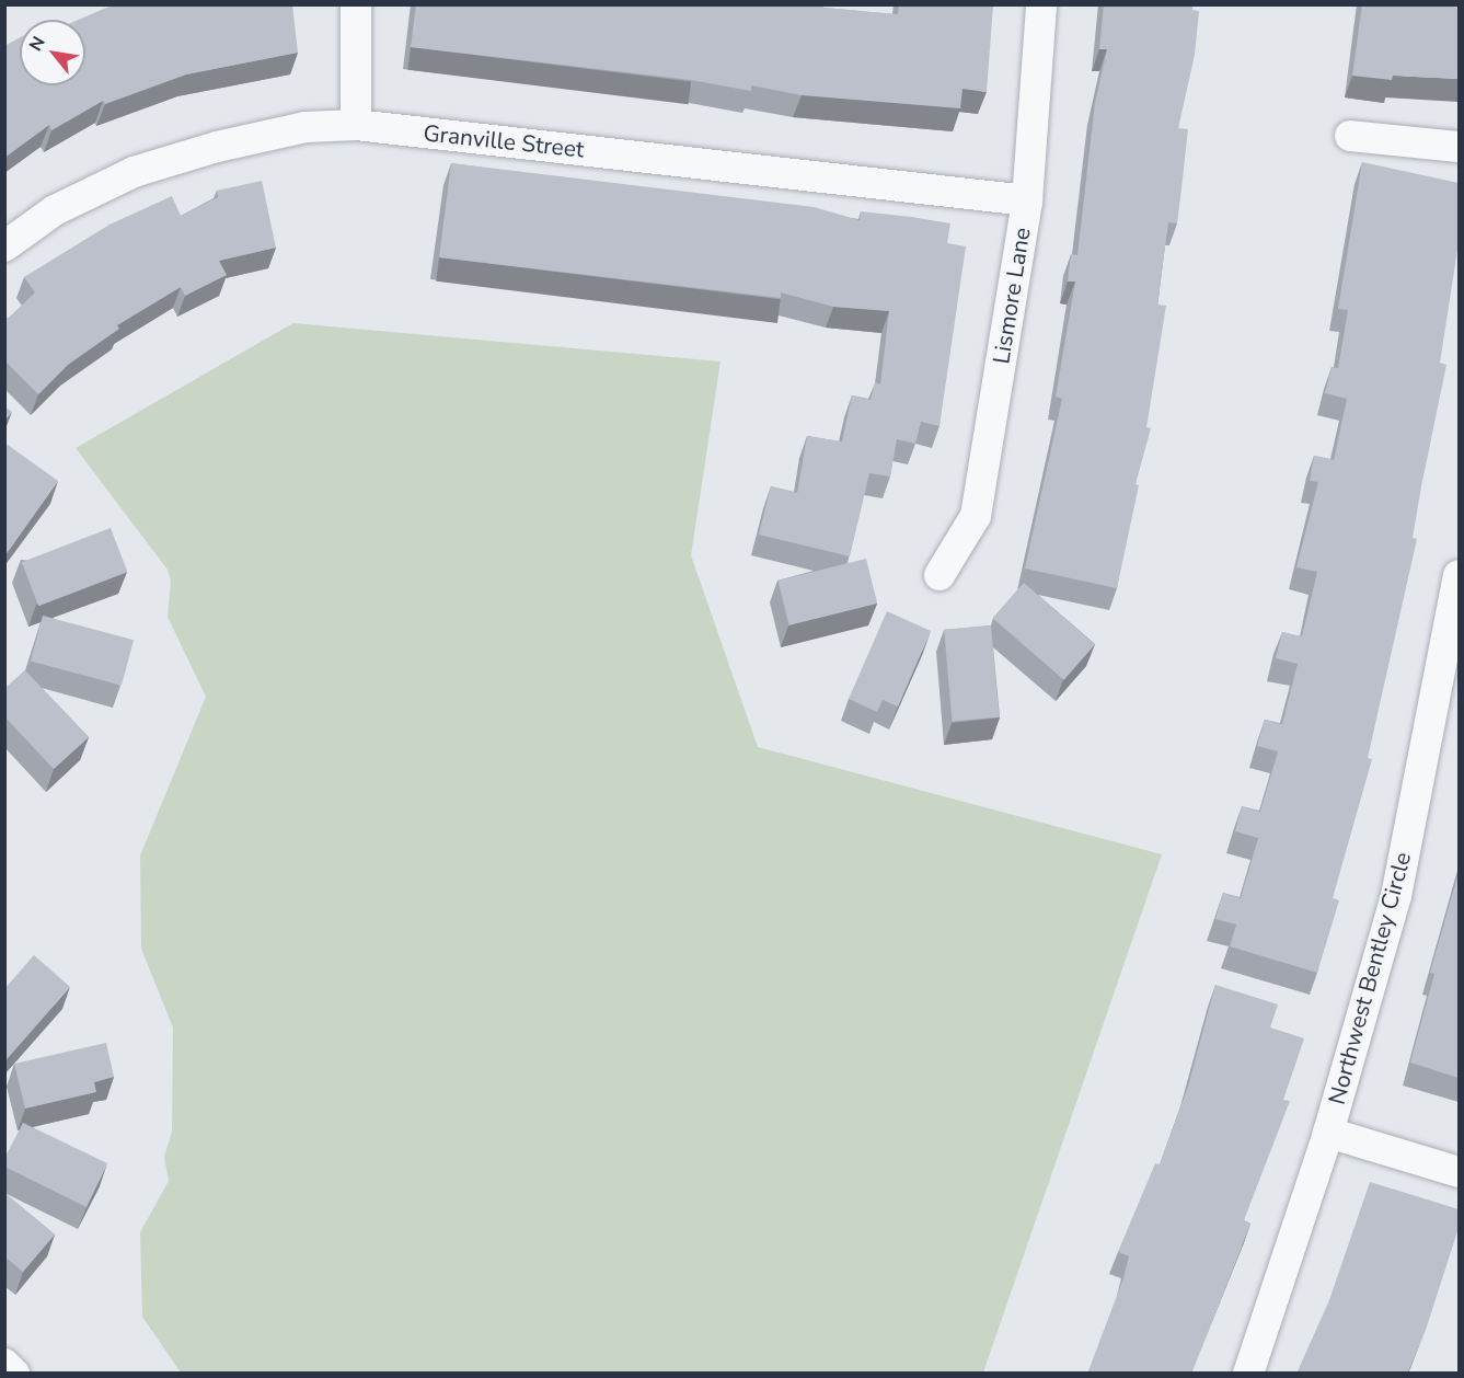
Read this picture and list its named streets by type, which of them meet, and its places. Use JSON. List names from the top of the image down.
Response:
{
  "streets": {
    "street": ["Granville Street", "Lismore Lane", "Northwest Bentley Circle"]
  },
  "crossings": [
    ["Granville Street", "Lismore Lane"]
  ],
  "north": "top left"
}
